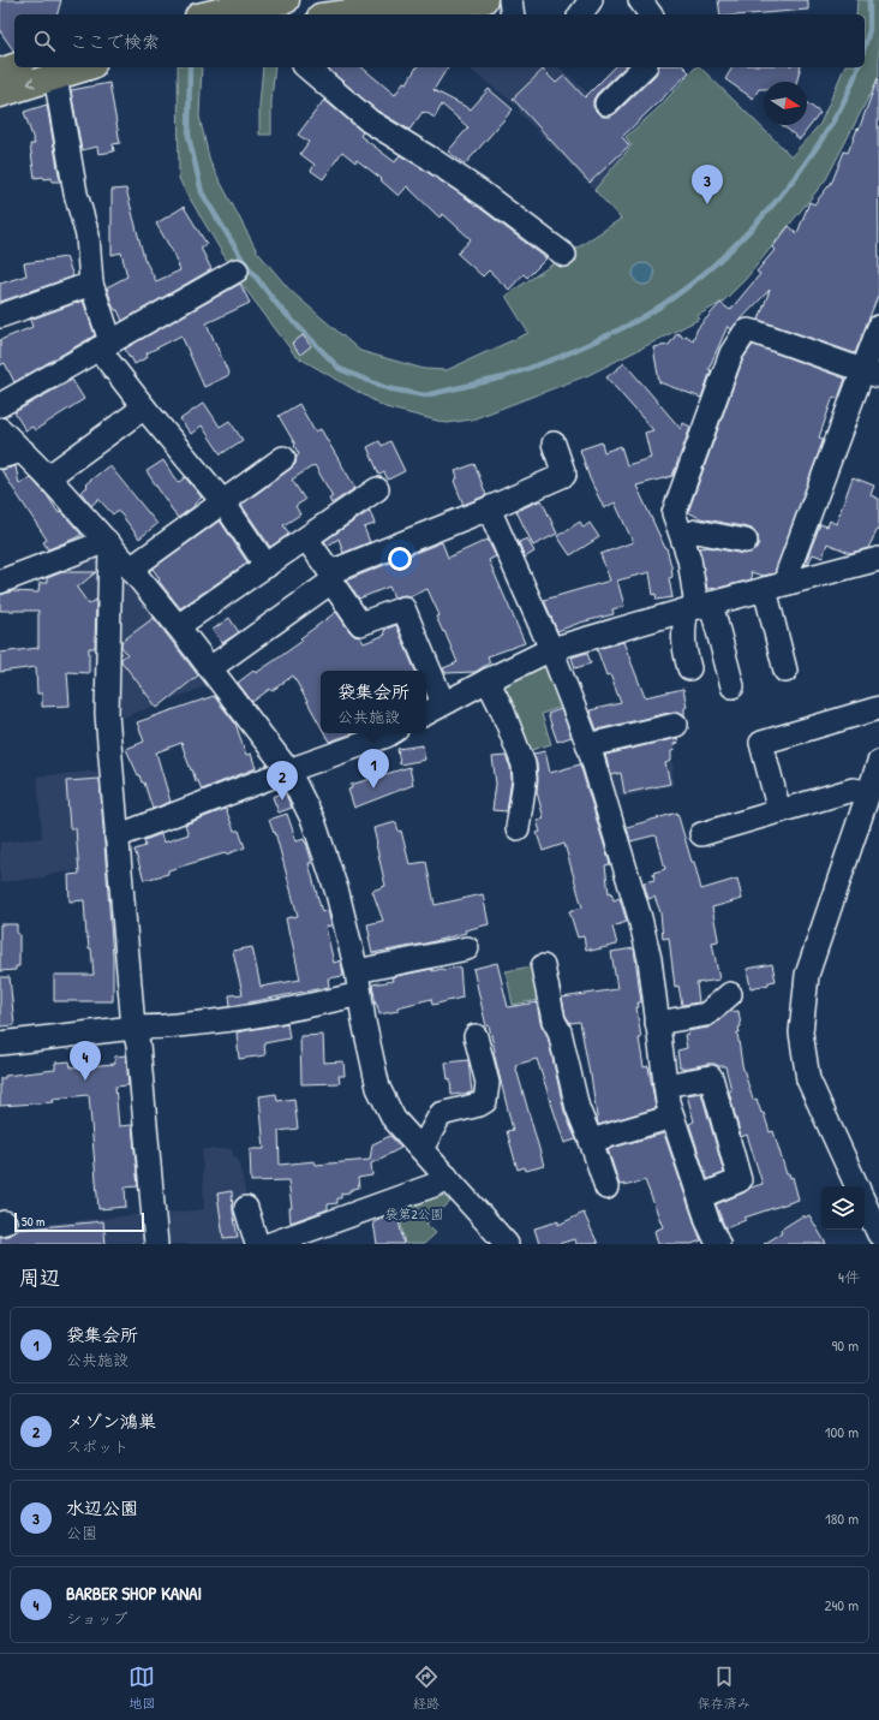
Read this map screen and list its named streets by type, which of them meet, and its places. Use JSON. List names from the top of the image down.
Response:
{
  "parks": ["袋第2公園"],
  "scale_bar": "50 m",
  "north": "right",
  "page": {
    "search": "ここで検索",
    "pins": [
      "3",
      "1",
      "2",
      "4"
    ],
    "popup": ["袋集会所", "公共施設"],
    "scale": "50 m",
    "heading": ["周辺", "4件"],
    "list": [
      {
        "mark": "1",
        "name": "袋集会所",
        "note": "公共施設",
        "value": "90 m"
      },
      {
        "mark": "2",
        "name": "メゾン鴻巣",
        "note": "スポット",
        "value": "100 m"
      },
      {
        "mark": "3",
        "name": "水辺公園",
        "note": "公園",
        "value": "180 m"
      },
      {
        "mark": "4",
        "name": "BARBER SHOP KANAI",
        "note": "ショップ",
        "value": "240 m"
      }
    ],
    "nav": ["地図", "経路", "保存済み"]
  }
}
